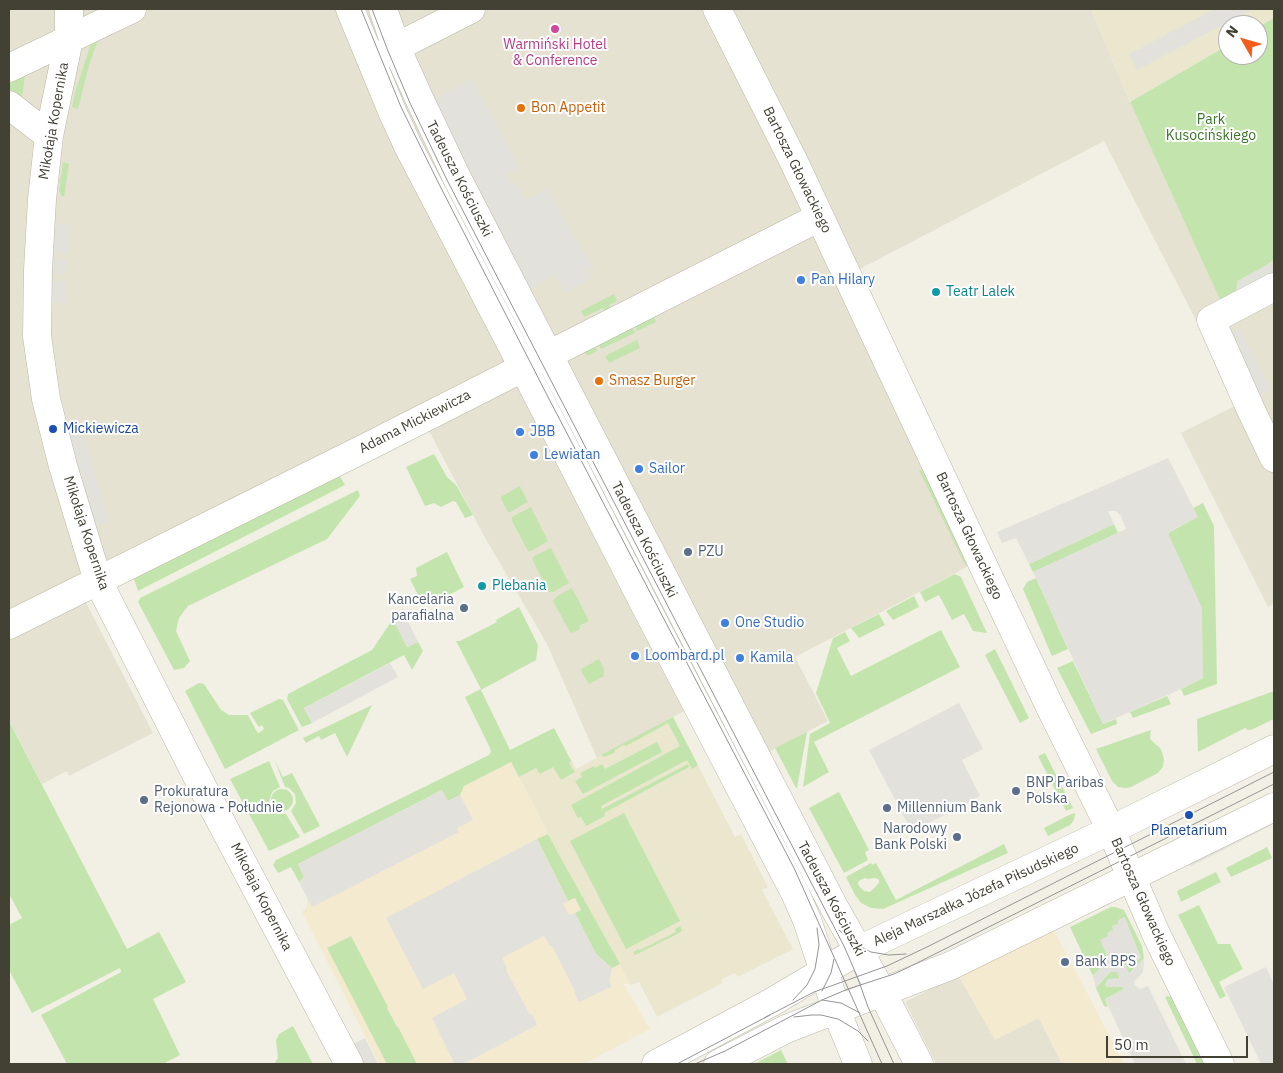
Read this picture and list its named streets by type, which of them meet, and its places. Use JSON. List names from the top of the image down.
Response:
{
  "streets": {
    "street": [
      "Mikołaja Kopernika",
      "Bartosza Głowackiego",
      "Tadeusza Kościuszki",
      "Adama Mickiewicza",
      "Aleja Marszałka Józefa Piłsudskiego"
    ]
  },
  "crossings": [
    ["Mikołaja Kopernika", "Adama Mickiewicza"],
    ["Bartosza Głowackiego", "Adama Mickiewicza"],
    ["Bartosza Głowackiego", "Aleja Marszałka Józefa Piłsudskiego"],
    ["Tadeusza Kościuszki", "Adama Mickiewicza"],
    ["Tadeusza Kościuszki", "Aleja Marszałka Józefa Piłsudskiego"]
  ],
  "parks": ["Park Kusocińskiego"],
  "places": [
    "Warmiński Hotel & Conference",
    "Bon Appetit",
    "Pan Hilary",
    "Teatr Lalek",
    "Smasz Burger",
    "Mickiewicza",
    "JBB",
    "Lewiatan",
    "Sailor",
    "PZU",
    "Plebania",
    "Kancelaria parafialna",
    "One Studio",
    "Loombard.pl",
    "Kamila",
    "BNP Paribas Polska",
    "Prokuratura Rejonowa - Południe",
    "Millennium Bank",
    "Planetarium",
    "Narodowy Bank Polski",
    "Bank BPS"
  ],
  "scale_bar": "50 m",
  "north": "top left"
}
